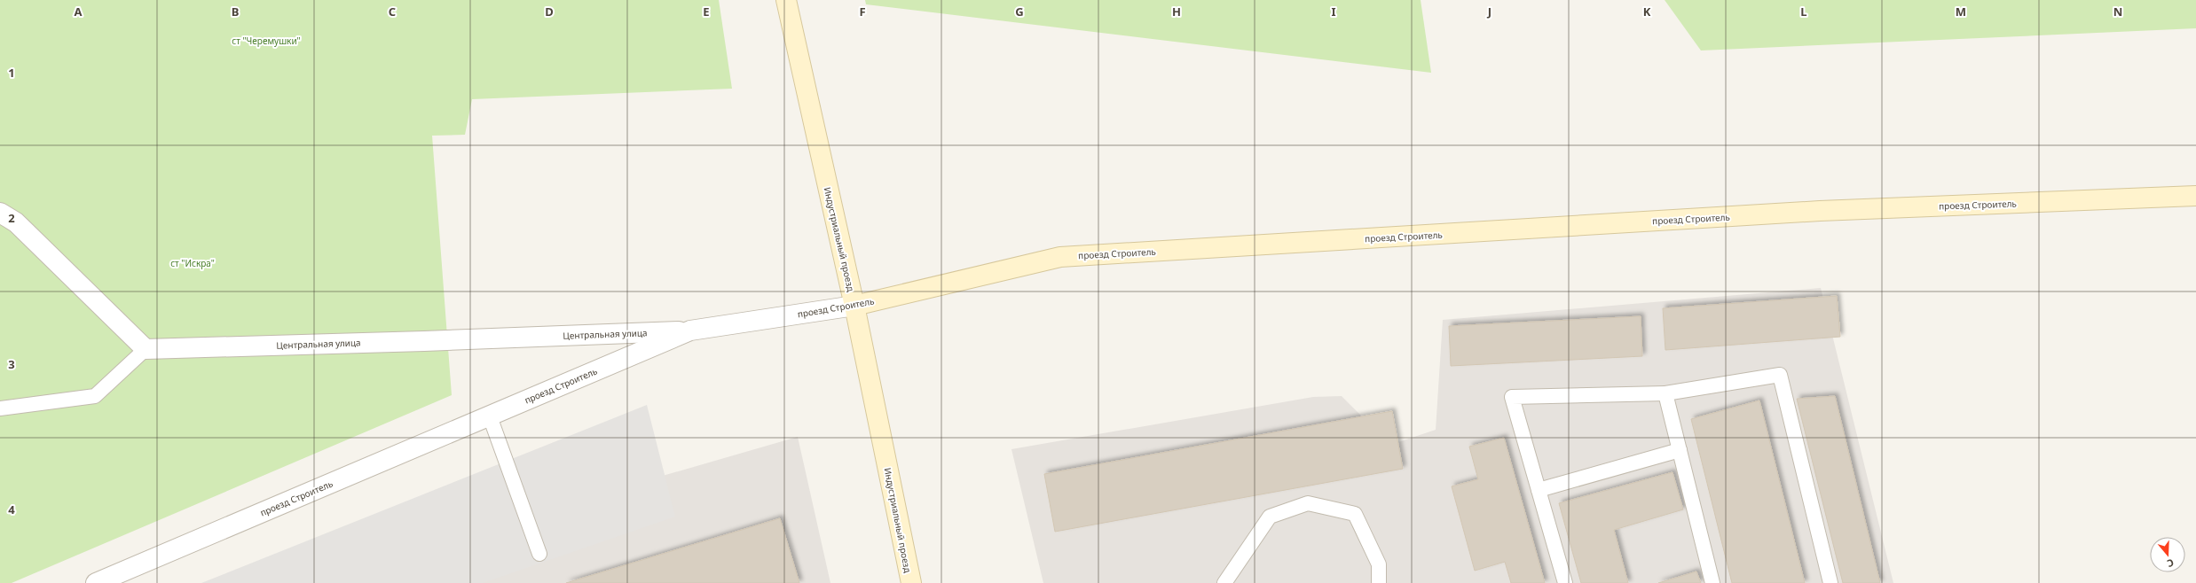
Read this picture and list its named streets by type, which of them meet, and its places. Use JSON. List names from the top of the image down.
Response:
{
  "streets": {
    "street": ["проезд Строитель", "Индустриальный проезд", "Центральная улица"]
  },
  "crossings": [
    ["проезд Строитель", "Индустриальный проезд"],
    ["проезд Строитель", "Центральная улица"]
  ],
  "parks": ["ст \"Черемушки\"", "ст \"Искра\""],
  "north": "bottom",
  "grid": {
    "columns": [
      "A",
      "B",
      "C",
      "D",
      "E",
      "F",
      "G",
      "H",
      "I",
      "J",
      "K",
      "L",
      "M",
      "N"
    ],
    "rows": [
      "1",
      "2",
      "3",
      "4"
    ]
  }
}
